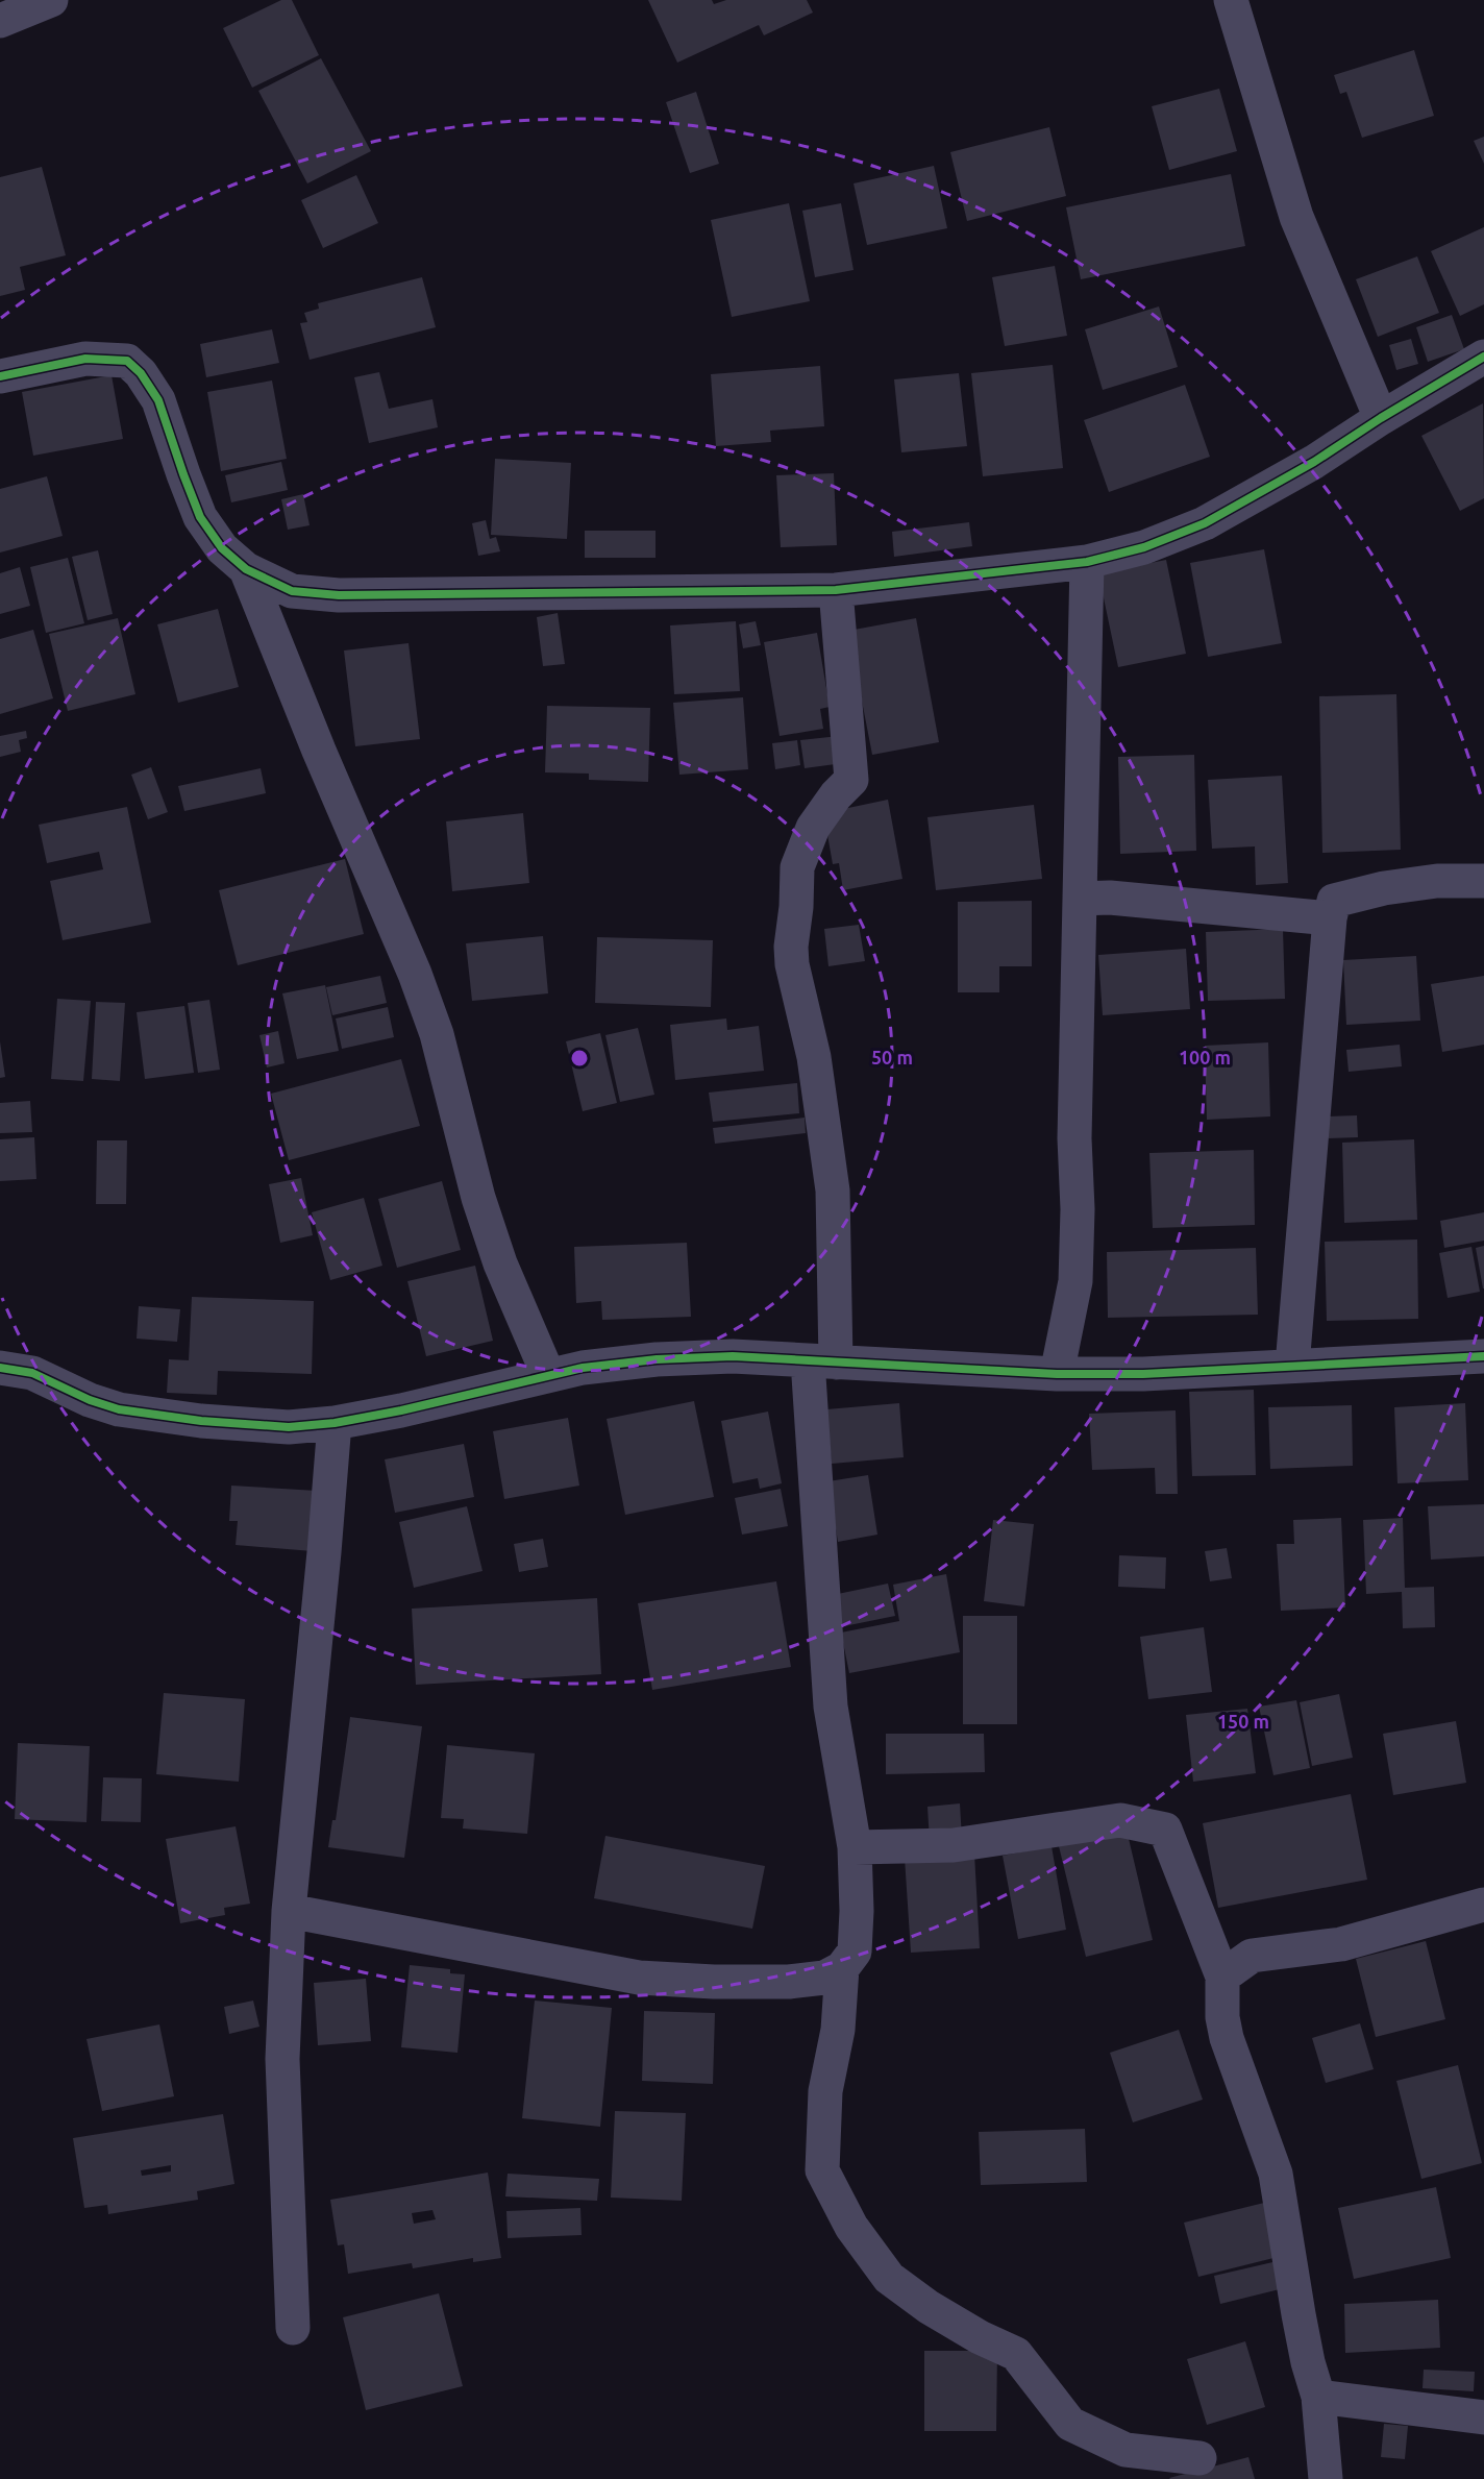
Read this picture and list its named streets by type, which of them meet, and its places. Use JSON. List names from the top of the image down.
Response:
{
  "rings": ["50 m", "100 m", "150 m"]
}
